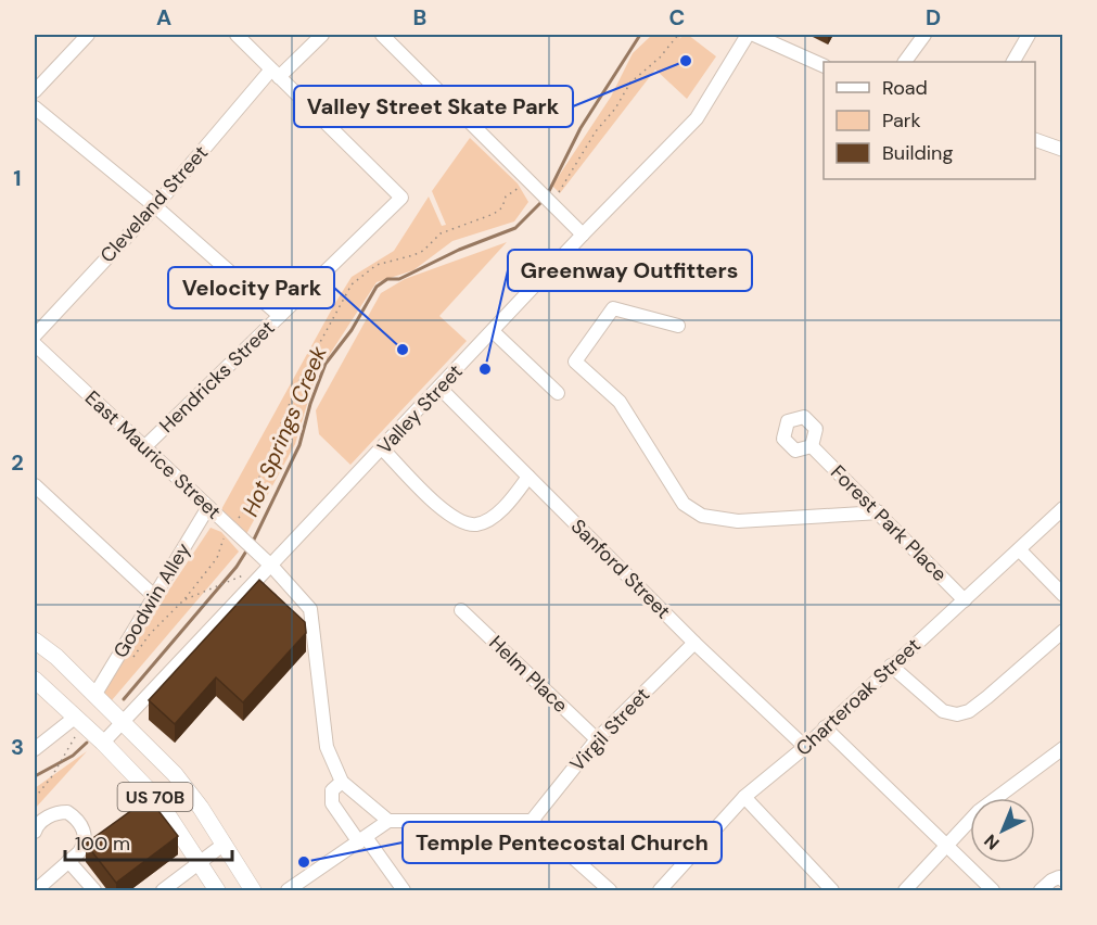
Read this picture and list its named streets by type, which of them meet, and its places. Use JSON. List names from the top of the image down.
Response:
{
  "streets": {
    "main road": ["US 70B"],
    "street": [
      "Cleveland Street",
      "Hendricks Street",
      "Valley Street",
      "East Maurice Street",
      "Forest Park Place",
      "Sanford Street",
      "Goodwin Alley",
      "Helm Place",
      "Charteroak Street",
      "Virgil Street"
    ]
  },
  "crossings": [
    ["Cleveland Street", "Hendricks Street"],
    ["Hendricks Street", "East Maurice Street"],
    ["Valley Street", "East Maurice Street"],
    ["Valley Street", "Sanford Street"],
    ["Valley Street", "US 70B"],
    ["East Maurice Street", "Goodwin Alley"],
    ["Forest Park Place", "Charteroak Street"],
    ["Sanford Street", "Charteroak Street"],
    ["Sanford Street", "Virgil Street"],
    ["Goodwin Alley", "US 70B"],
    ["Helm Place", "Virgil Street"]
  ],
  "water": ["Hot Springs Creek"],
  "places": [
    "Valley Street Skate Park",
    "Velocity Park",
    "Greenway Outfitters",
    "Temple Pentecostal Church"
  ],
  "legend": ["Road", "Park", "Building"],
  "scale_bar": "100 m",
  "north": "bottom left",
  "grid": {
    "columns": [
      "A",
      "B",
      "C",
      "D"
    ],
    "rows": ["1", "2", "3"]
  }
}
